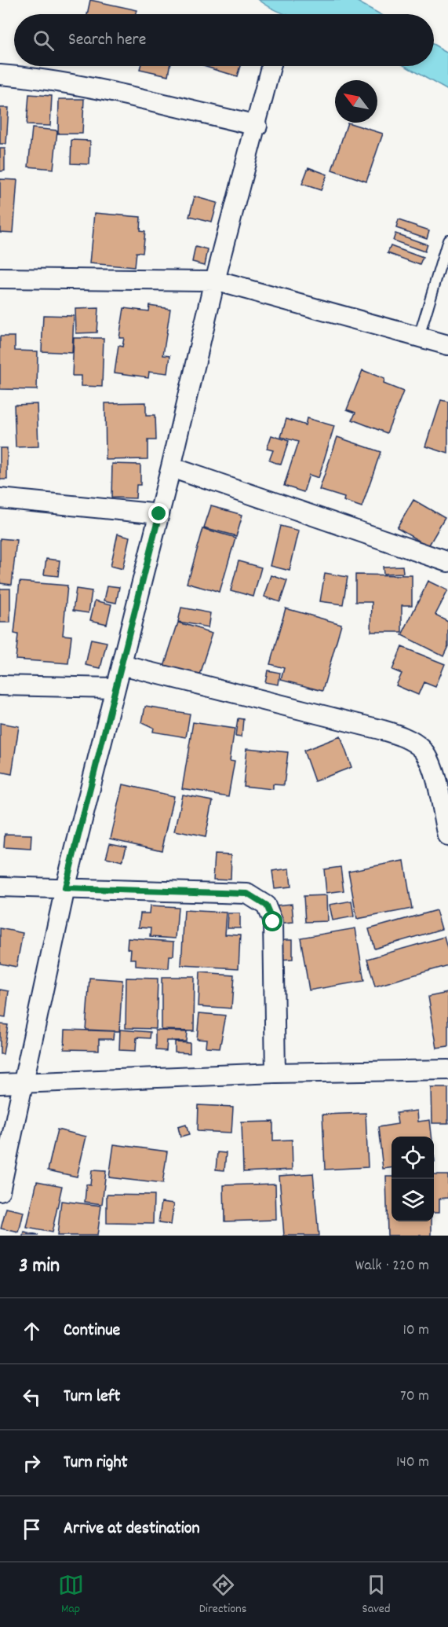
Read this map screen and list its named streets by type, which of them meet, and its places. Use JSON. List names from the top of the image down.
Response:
{
  "north": "top left",
  "page": {
    "search": "Search here",
    "heading": ["3 min", "Walk · 220 m"],
    "list": [
      ["Continue", "10 m"],
      ["Turn left", "70 m"],
      ["Turn right", "140 m"],
      "Arrive at destination"
    ],
    "nav": ["Map", "Directions", "Saved"]
  }
}
